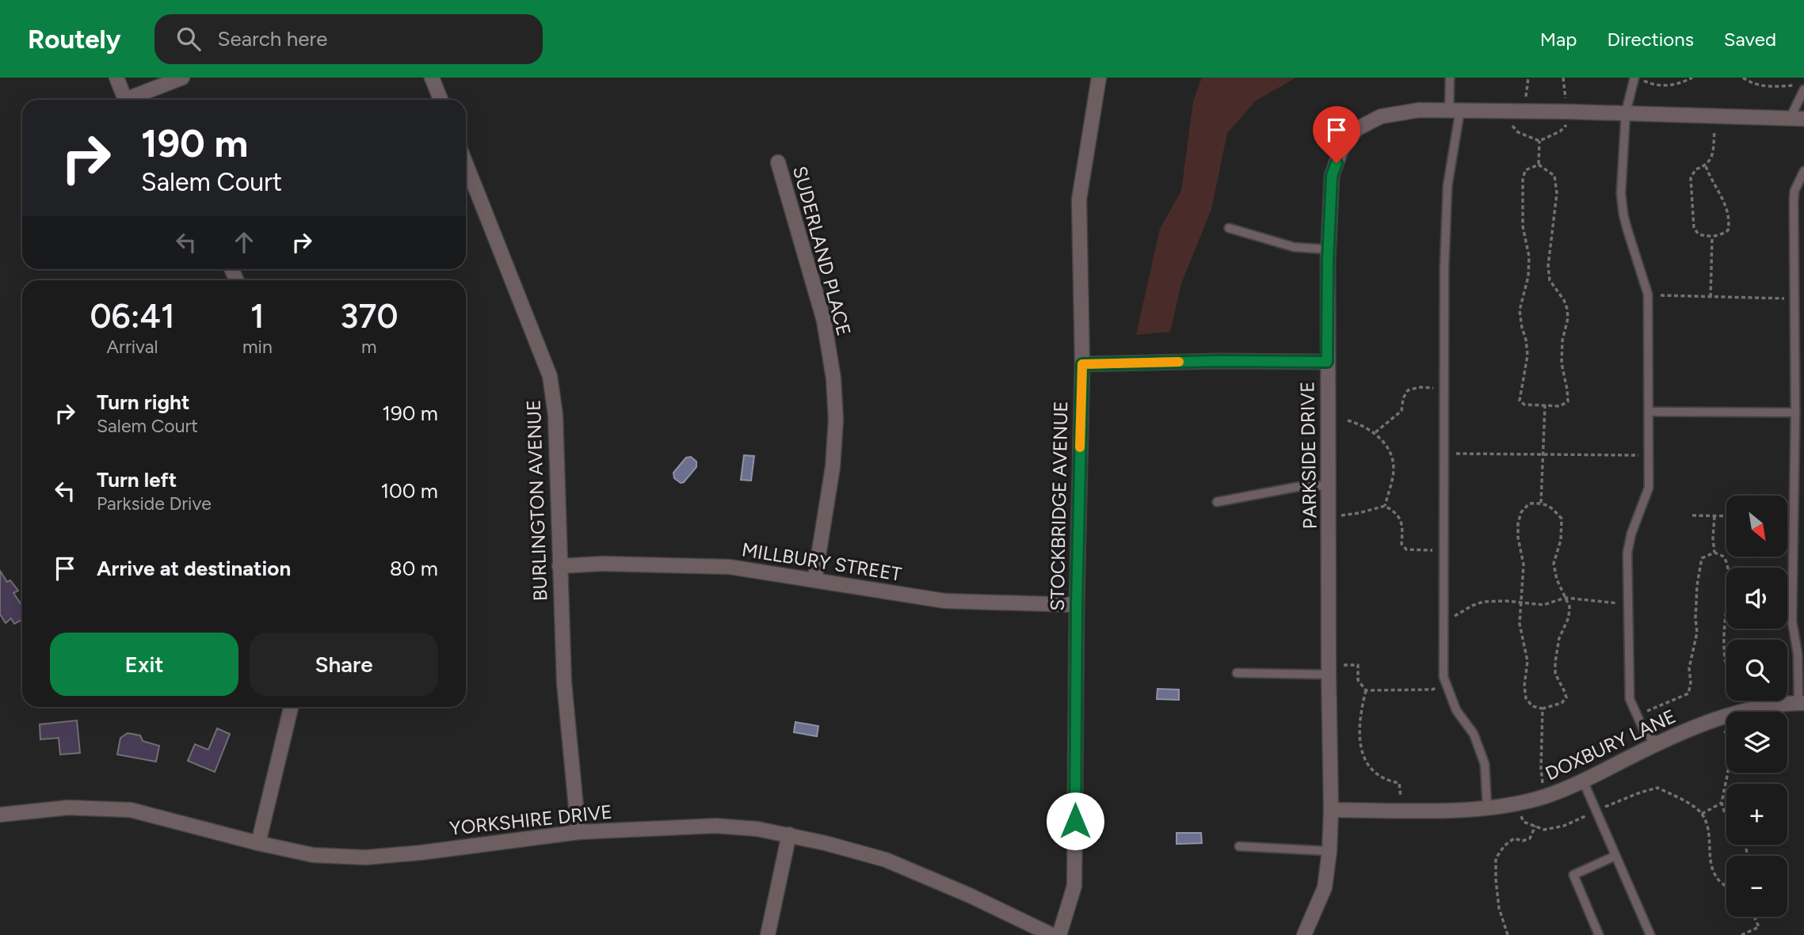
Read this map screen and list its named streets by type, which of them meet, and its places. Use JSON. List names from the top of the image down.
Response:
{
  "streets": {
    "street": [
      "SUDERLAND PLACE",
      "PARKSIDE DRIVE",
      "BURLINGTON AVENUE",
      "STOCKBRIDGE AVENUE",
      "MILLBURY STREET",
      "DOXBURY LANE",
      "YORKSHIRE DRIVE"
    ]
  },
  "crossings": [
    ["SUDERLAND PLACE", "MILLBURY STREET"],
    ["PARKSIDE DRIVE", "DOXBURY LANE"],
    ["BURLINGTON AVENUE", "MILLBURY STREET"],
    ["BURLINGTON AVENUE", "YORKSHIRE DRIVE"],
    ["STOCKBRIDGE AVENUE", "MILLBURY STREET"]
  ],
  "north": "bottom right",
  "page": {
    "header": "Routely",
    "search": "Search here",
    "nav": ["Map", "Directions", "Saved"],
    "turn": ["190 m", "Salem Court"],
    "eta": [
      "06:41",
      "Arrival",
      "1",
      "min",
      "370",
      "m"
    ],
    "list": [
      {
        "name": "Turn right",
        "note": "Salem Court",
        "value": "190 m"
      },
      {
        "name": "Turn left",
        "note": "Parkside Drive",
        "value": "100 m"
      },
      {
        "name": "Arrive at destination",
        "value": "80 m"
      }
    ],
    "map_buttons": ["+", "−"],
    "buttons": ["Exit", "Share"]
  }
}
